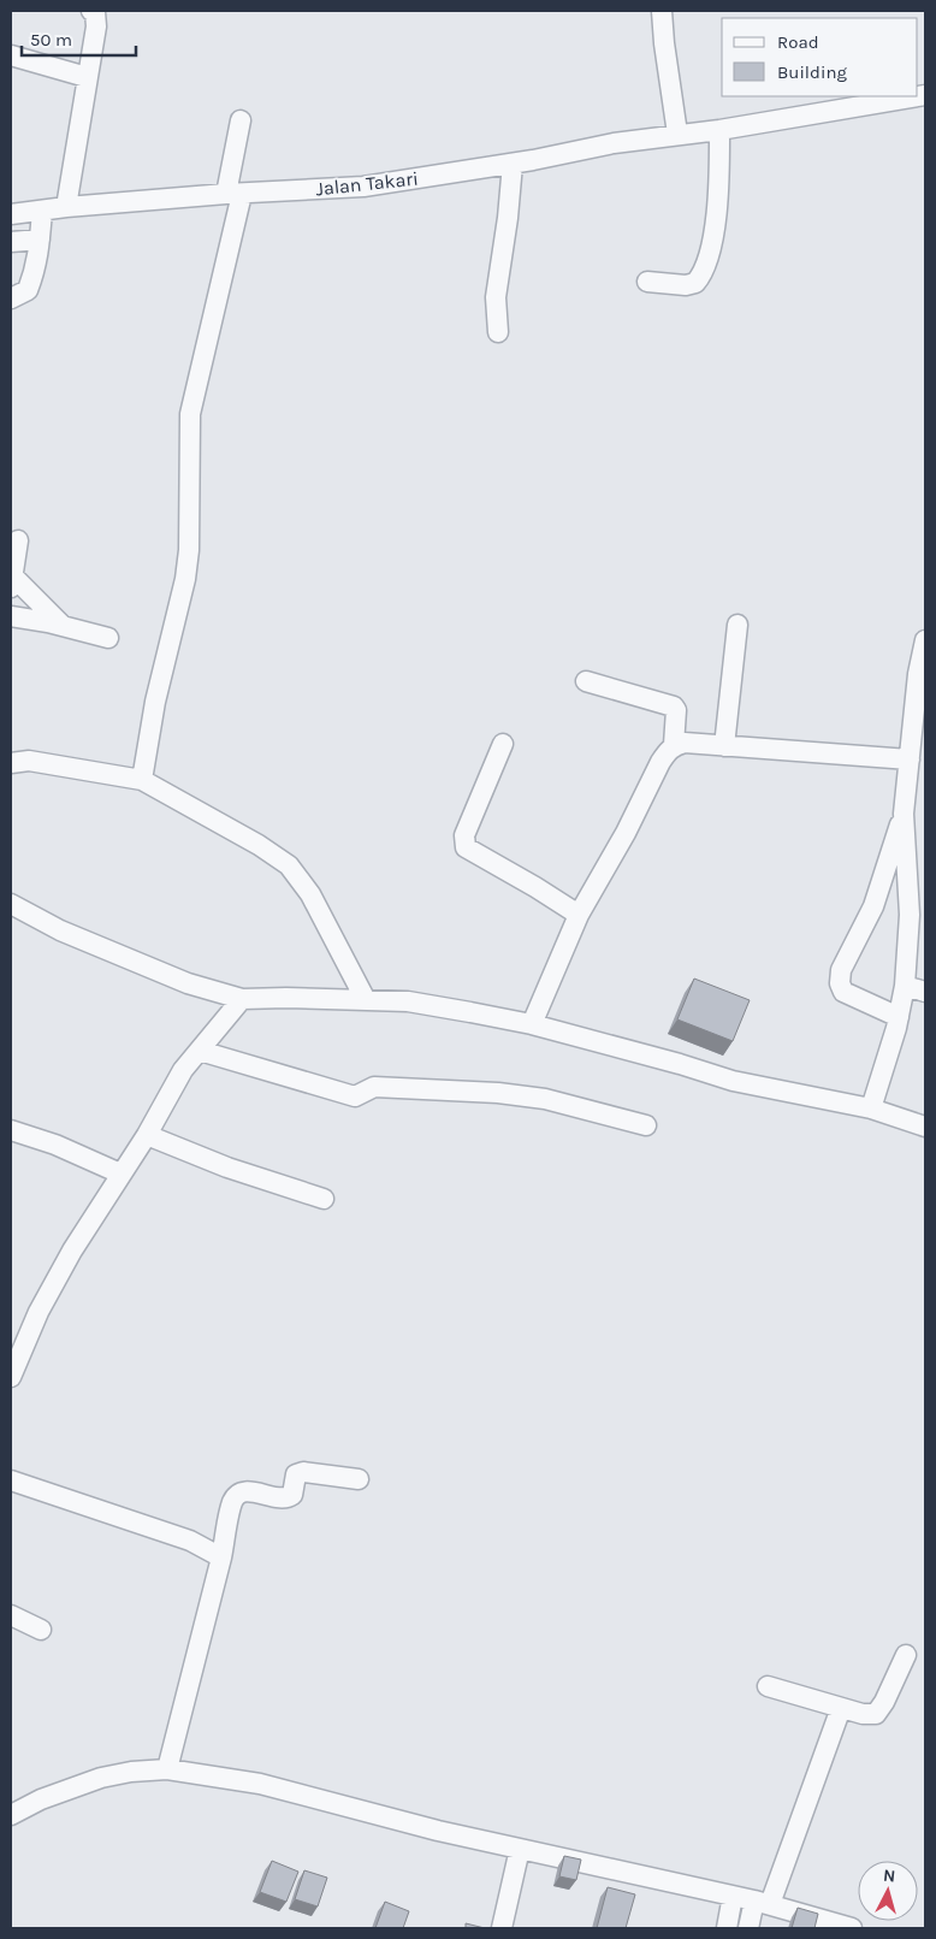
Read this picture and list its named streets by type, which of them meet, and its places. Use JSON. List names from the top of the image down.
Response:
{
  "streets": {
    "street": ["Jalan Takari"]
  },
  "legend": ["Road", "Building"],
  "scale_bar": "50 m",
  "north": "top"
}
